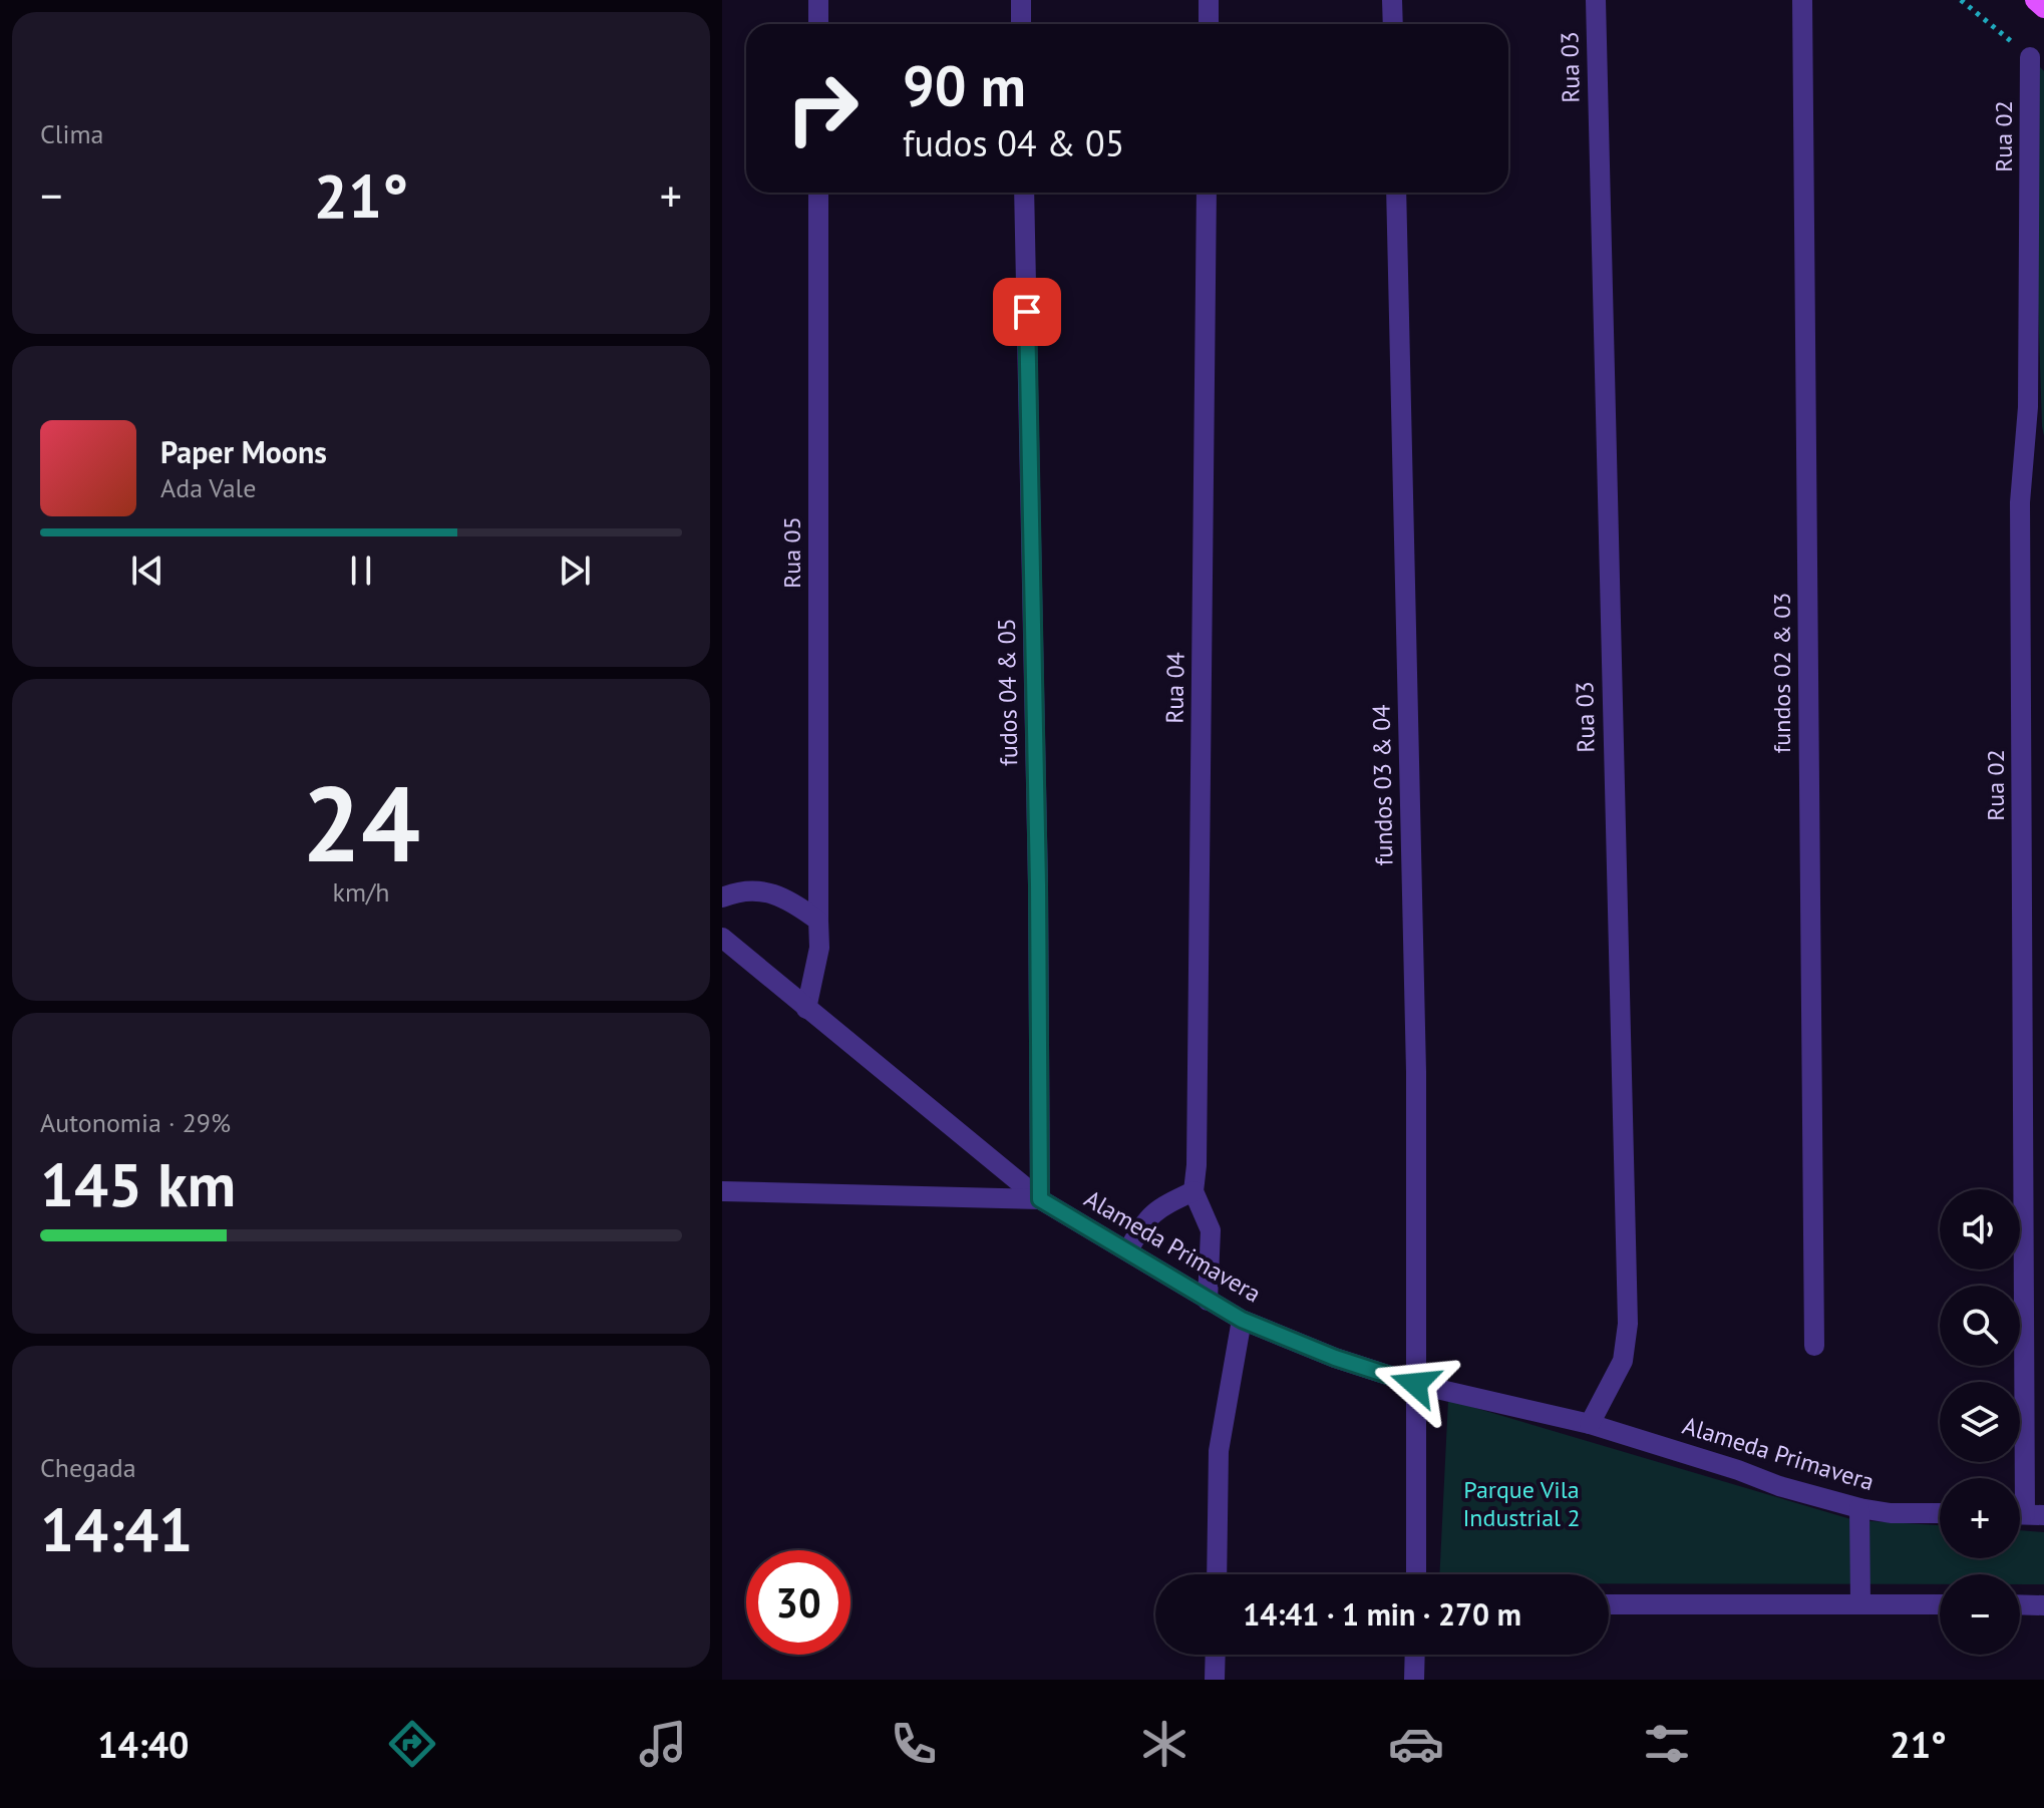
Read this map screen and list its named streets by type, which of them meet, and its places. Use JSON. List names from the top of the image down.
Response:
{
  "streets": {
    "street": [
      "Rua 03",
      "Rua 02",
      "Rua 05",
      "fundos 02 & 03",
      "Rua 04",
      "fudos 04 & 05",
      "fundos 03 & 04",
      "Alameda Primavera"
    ]
  },
  "crossings": [
    ["Rua 03", "Alameda Primavera"],
    ["Rua 05", "Alameda Primavera"],
    ["fudos 04 & 05", "Alameda Primavera"],
    ["fundos 03 & 04", "Alameda Primavera"]
  ],
  "parks": ["Parque Vila Industrial 2"],
  "page": {
    "tile": [
      "Clima",
      ["24", "km/h"],
      ["Autonomia · 29%", "145 km"],
      ["Chegada", "14:41"]
    ],
    "turn": ["90 m", "fudos 04 & 05"],
    "heat": ["−", "21°", "+"],
    "song": ["Paper Moons", "Ada Vale"],
    "map_buttons": ["+", "−"],
    "limit": "30",
    "trip": "14:41 · 1 min · 270 m",
    "tabs": ["14:40", "21°"]
  }
}
